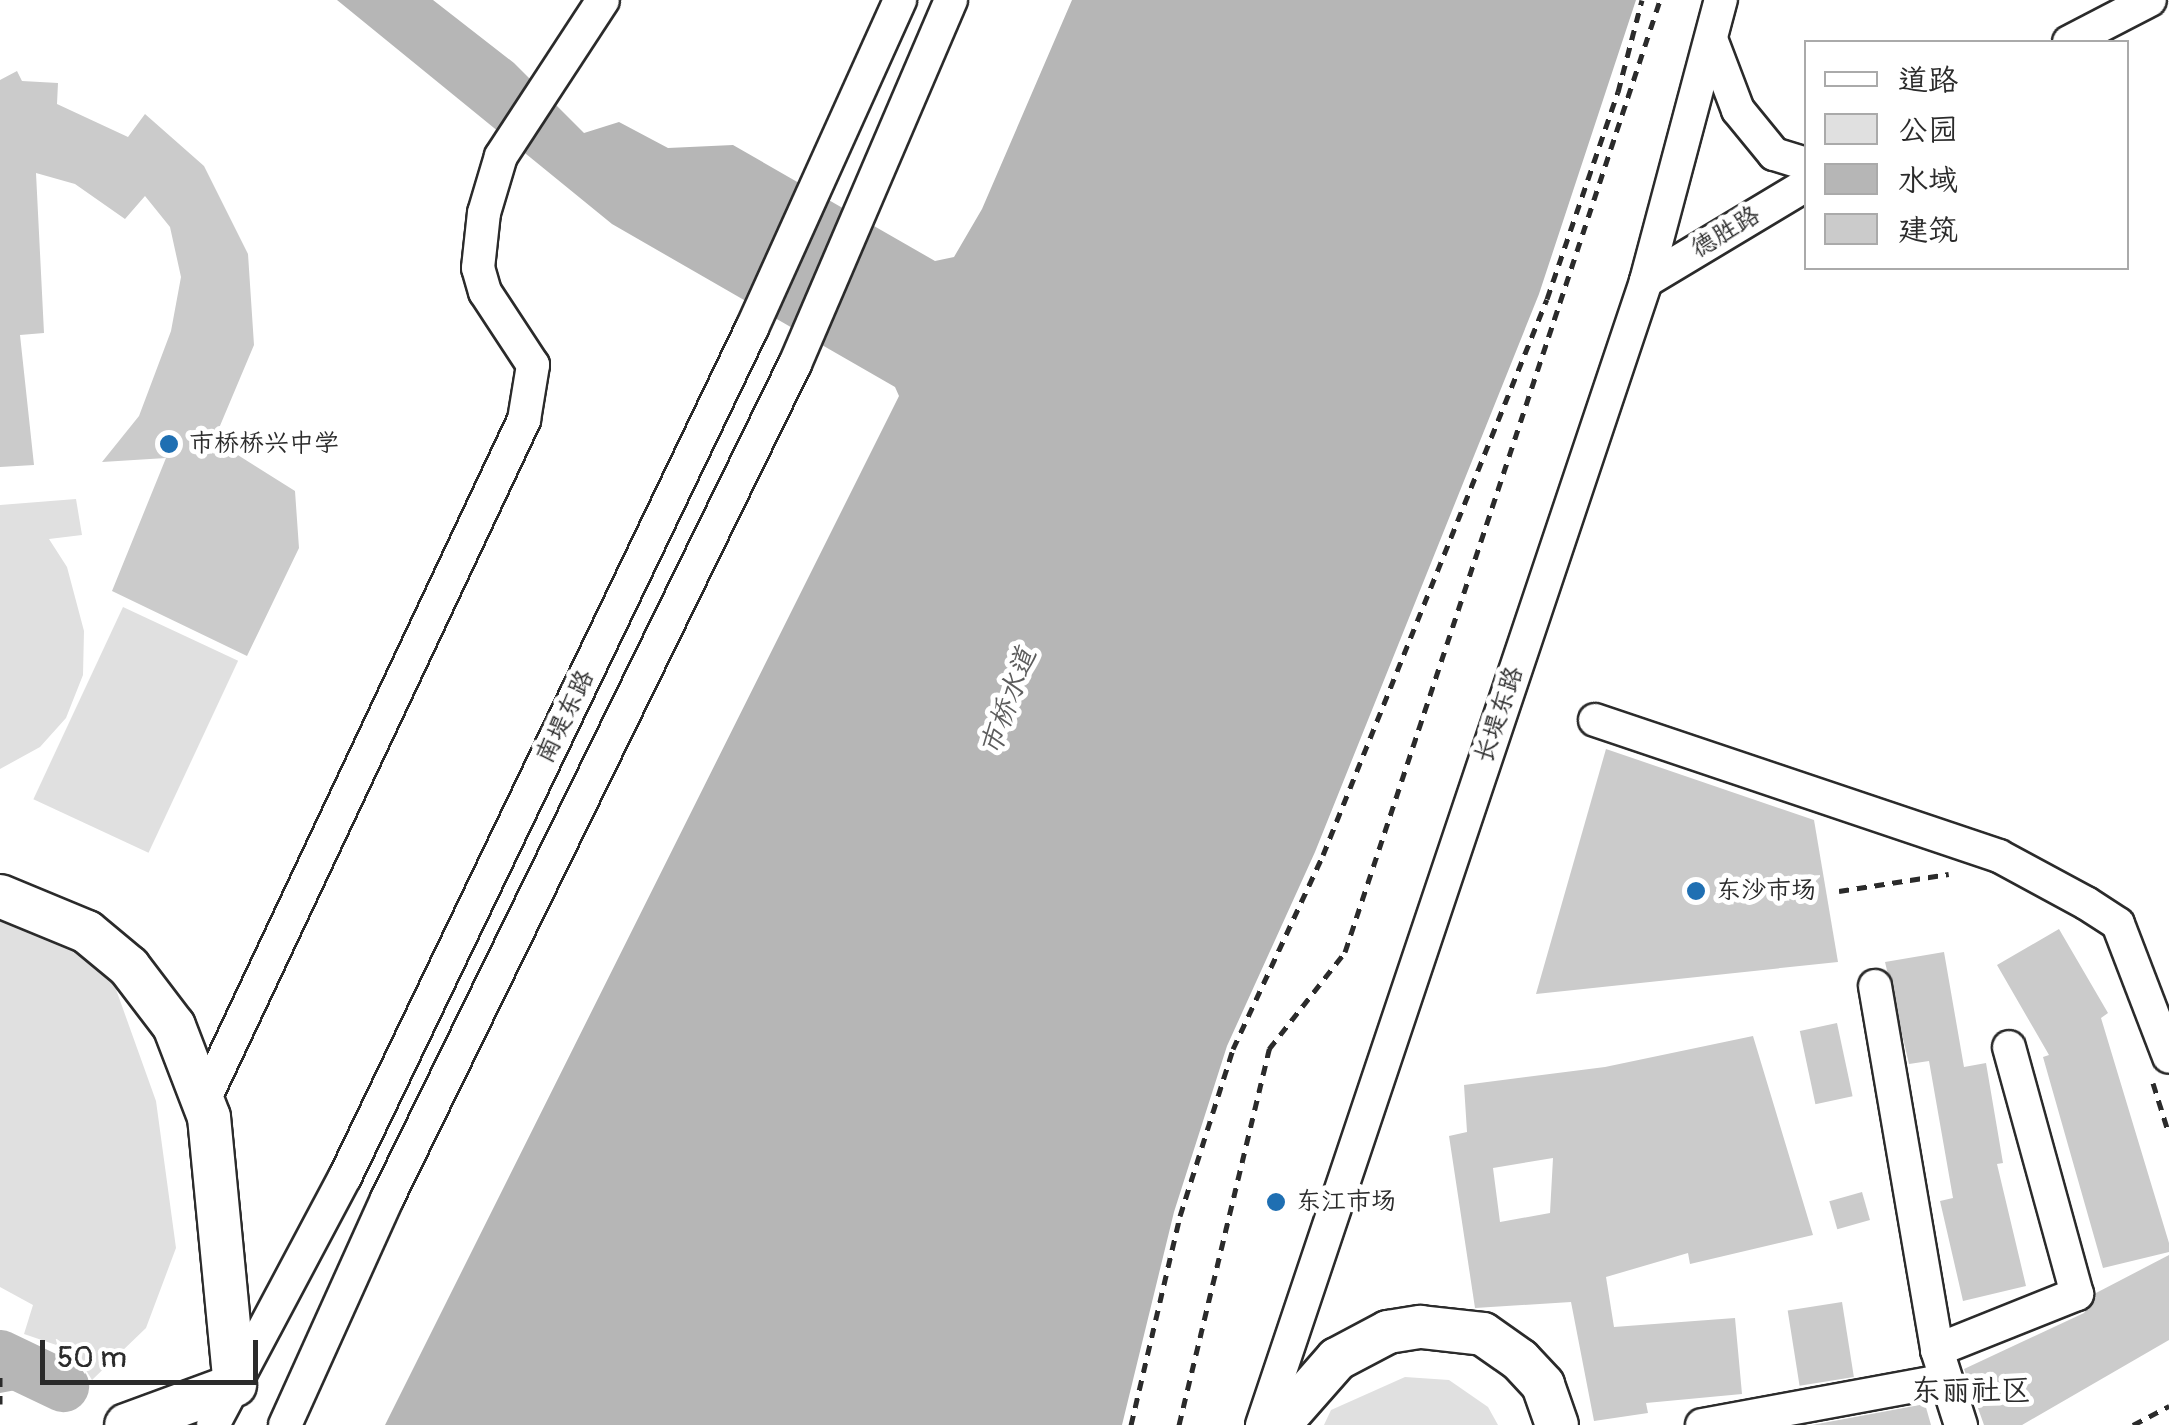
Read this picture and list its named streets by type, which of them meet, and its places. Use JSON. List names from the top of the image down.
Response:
{
  "streets": {
    "street": ["德胜路", "长堤东路", "南堤东路"]
  },
  "crossings": [
    ["德胜路", "长堤东路"]
  ],
  "districts": ["东丽社区"],
  "water": ["市桥水道"],
  "places": ["市桥桥兴中学", "东沙市场", "东江市场"],
  "legend": [
    "道路",
    "公园",
    "水域",
    "建筑"
  ],
  "scale_bar": "50 m"
}
